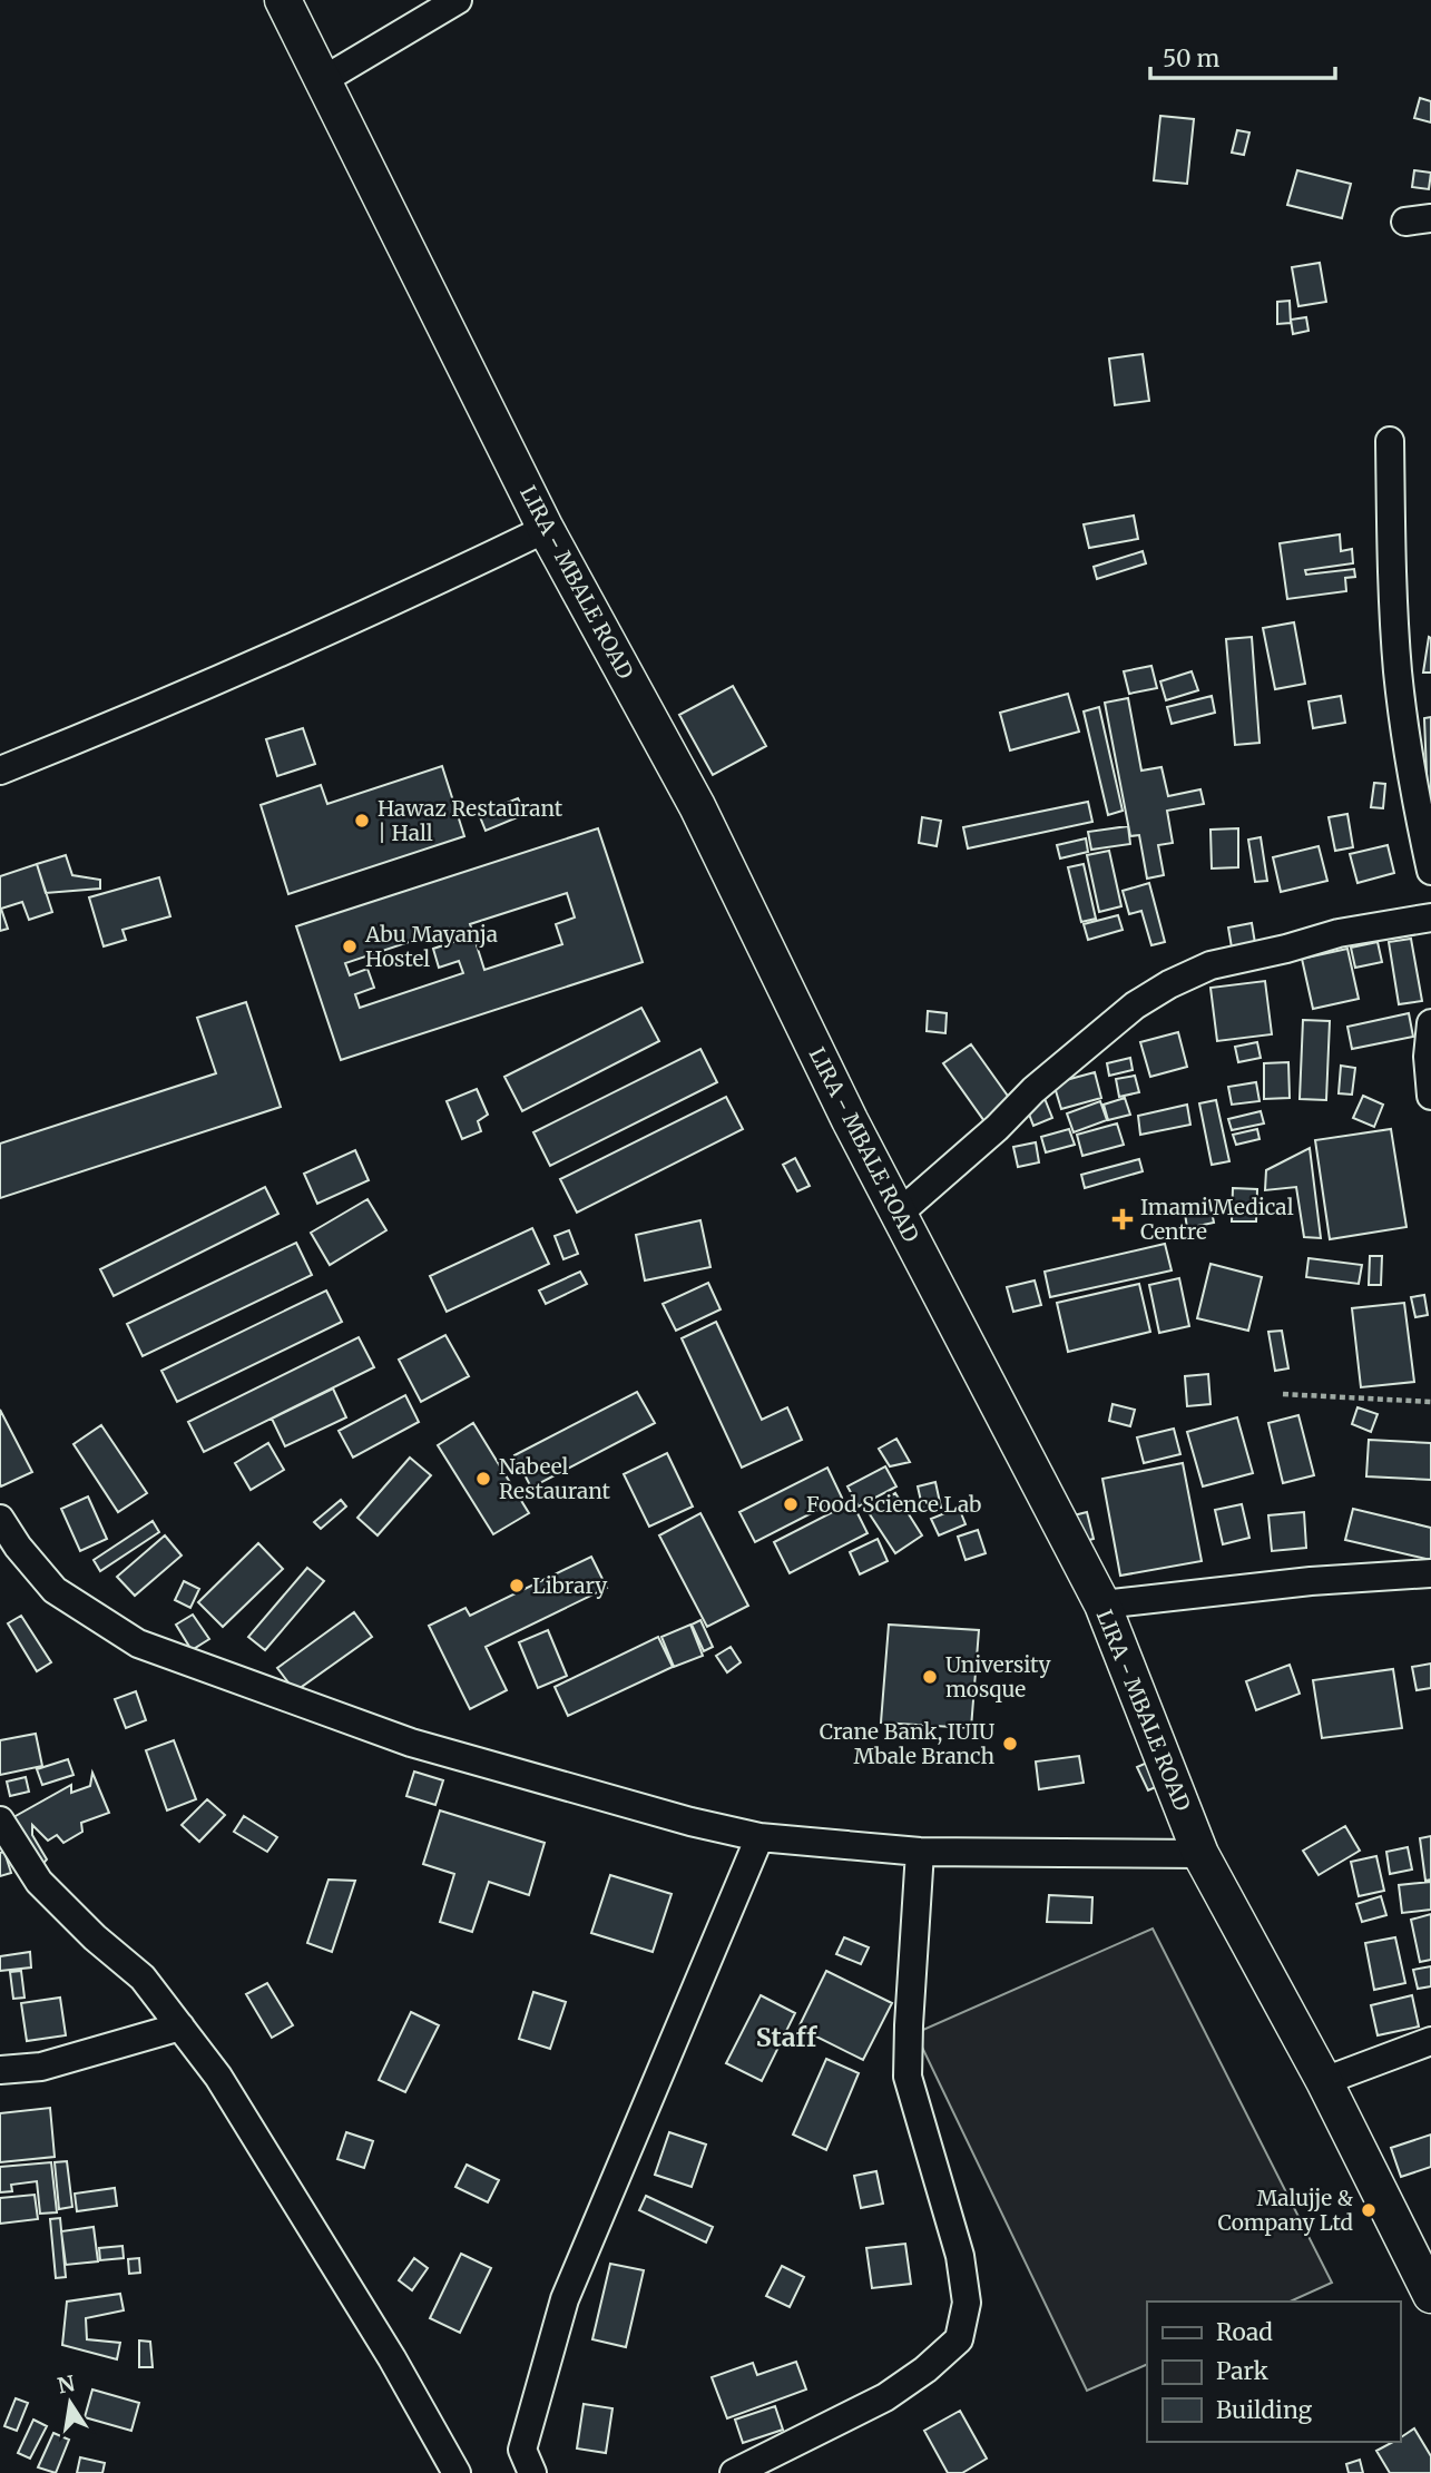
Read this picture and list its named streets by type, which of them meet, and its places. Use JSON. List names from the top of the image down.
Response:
{
  "streets": {
    "main road": ["LIRA - MBALE ROAD"]
  },
  "districts": ["Staff"],
  "places": {
    "other": [
      "Hawaz Restaurant | Hall",
      "Abu Mayanja Hostel",
      "Nabeel Restaurant",
      "Food Science Lab",
      "Library",
      "University mosque",
      "Crane Bank, IUIU Mbale Branch",
      "Malujje & Company Ltd"
    ],
    "health": ["Imami Medical Centre"]
  },
  "legend": ["Road", "Park", "Building"],
  "scale_bar": "50 m",
  "north": "top"
}
